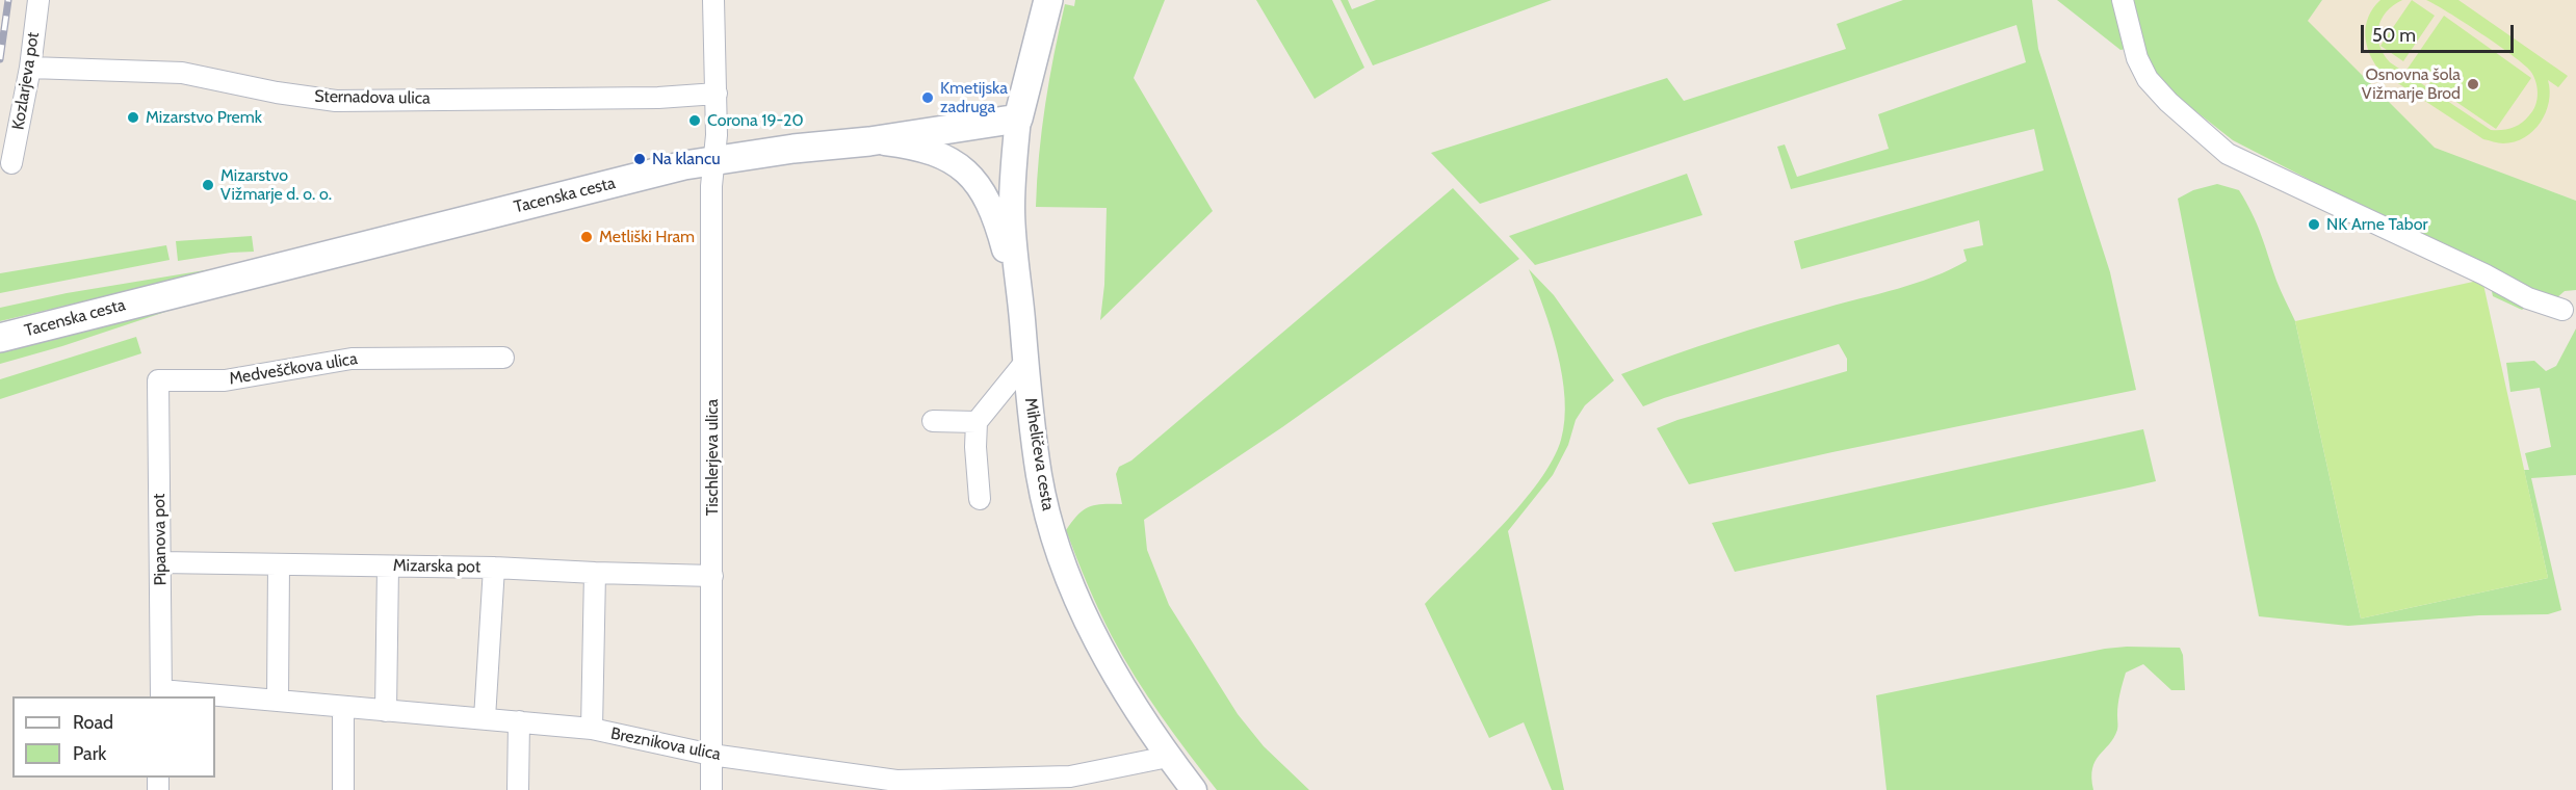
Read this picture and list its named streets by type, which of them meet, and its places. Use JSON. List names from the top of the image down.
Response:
{
  "streets": {
    "main road": ["Tacenska cesta"],
    "street": [
      "Kozlarjeva pot",
      "Sternadova ulica",
      "Medveščkova ulica",
      "Miheličeva cesta",
      "Tischlerjeva ulica",
      "Pipanova pot",
      "Mizarska pot",
      "Breznikova ulica"
    ]
  },
  "crossings": [
    ["Kozlarjeva pot", "Sternadova ulica"],
    ["Sternadova ulica", "Tischlerjeva ulica"],
    ["Tacenska cesta", "Miheličeva cesta"],
    ["Tacenska cesta", "Tischlerjeva ulica"],
    ["Medveščkova ulica", "Pipanova pot"],
    ["Miheličeva cesta", "Breznikova ulica"],
    ["Tischlerjeva ulica", "Mizarska pot"],
    ["Tischlerjeva ulica", "Breznikova ulica"],
    ["Pipanova pot", "Mizarska pot"],
    ["Pipanova pot", "Breznikova ulica"]
  ],
  "places": [
    "Osnovna šola Vižmarje Brod",
    "Kmetijska zadruga",
    "Mizarstvo Premk",
    "Corona 19-20",
    "Na klancu",
    "Mizarstvo Vižmarje d. o. o.",
    "NK Arne Tabor",
    "Metliški Hram"
  ],
  "legend": ["Road", "Park"],
  "scale_bar": "50 m"
}
